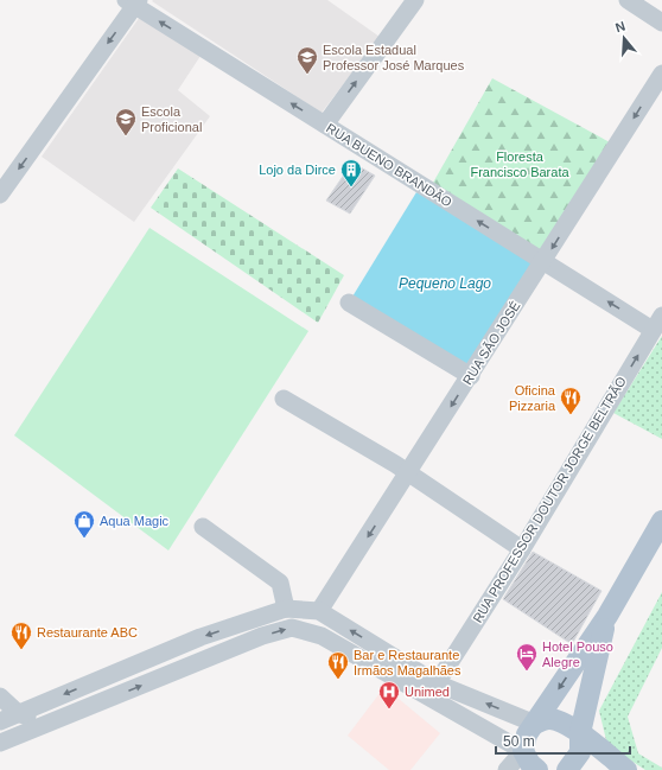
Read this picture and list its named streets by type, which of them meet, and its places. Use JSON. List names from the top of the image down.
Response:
{
  "streets": {
    "street": ["RUA BUENO BRANDÃO", "RUA SÃO JOSÉ", "RUA PROFESSOR DOUTOR JORGE BELTRÃO"]
  },
  "crossings": [
    ["RUA BUENO BRANDÃO", "RUA SÃO JOSÉ"],
    ["RUA BUENO BRANDÃO", "RUA PROFESSOR DOUTOR JORGE BELTRÃO"]
  ],
  "one_way": ["RUA BUENO BRANDÃO", "RUA SÃO JOSÉ", "RUA PROFESSOR DOUTOR JORGE BELTRÃO"],
  "water": ["Pequeno Lago"],
  "parks": ["Floresta Francisco Barata"],
  "places": {
    "school or university": ["Escola Estadual Professor José Marques", "Escola Proficional"],
    "building": ["Lojo da Dirce"],
    "restaurant": ["Oficina Pizzaria", "Restaurante ABC", "Bar e Restaurante Irmãos Magalhães"],
    "shop": ["Aqua Magic"],
    "hotel": ["Hotel Pouso Alegre"],
    "hospital": ["Unimed"]
  },
  "scale_bar": "50 m",
  "north": "top"
}
